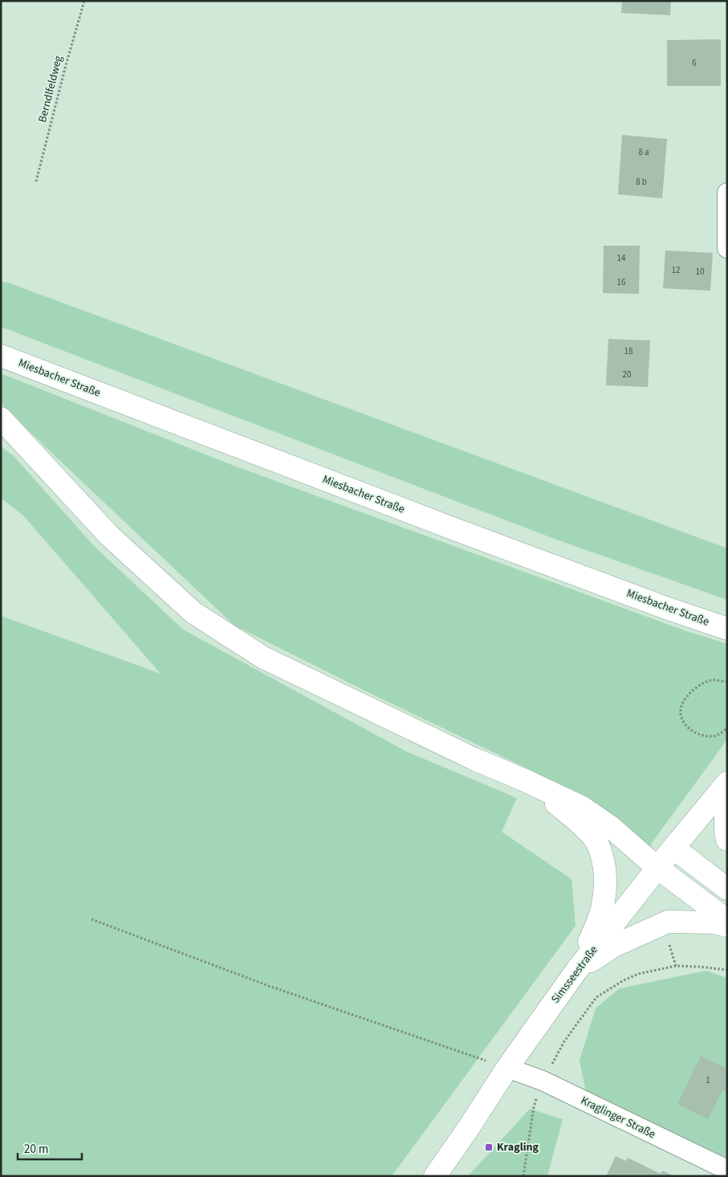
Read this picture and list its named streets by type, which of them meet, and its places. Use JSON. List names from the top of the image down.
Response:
{
  "streets": {
    "main road": ["Miesbacher Straße", "Simsseestraße"],
    "street": ["Kraglinger Straße"],
    "path": ["Berndlfeldweg"]
  },
  "crossings": [
    ["Simsseestraße", "Kraglinger Straße"]
  ],
  "places": {
    "transit": ["Kragling"]
  },
  "house_numbers": [
    "6",
    "8 a",
    "8 b",
    "14",
    "12",
    "10",
    "16",
    "18",
    "20",
    "1"
  ],
  "scale_bar": "20 m"
}
